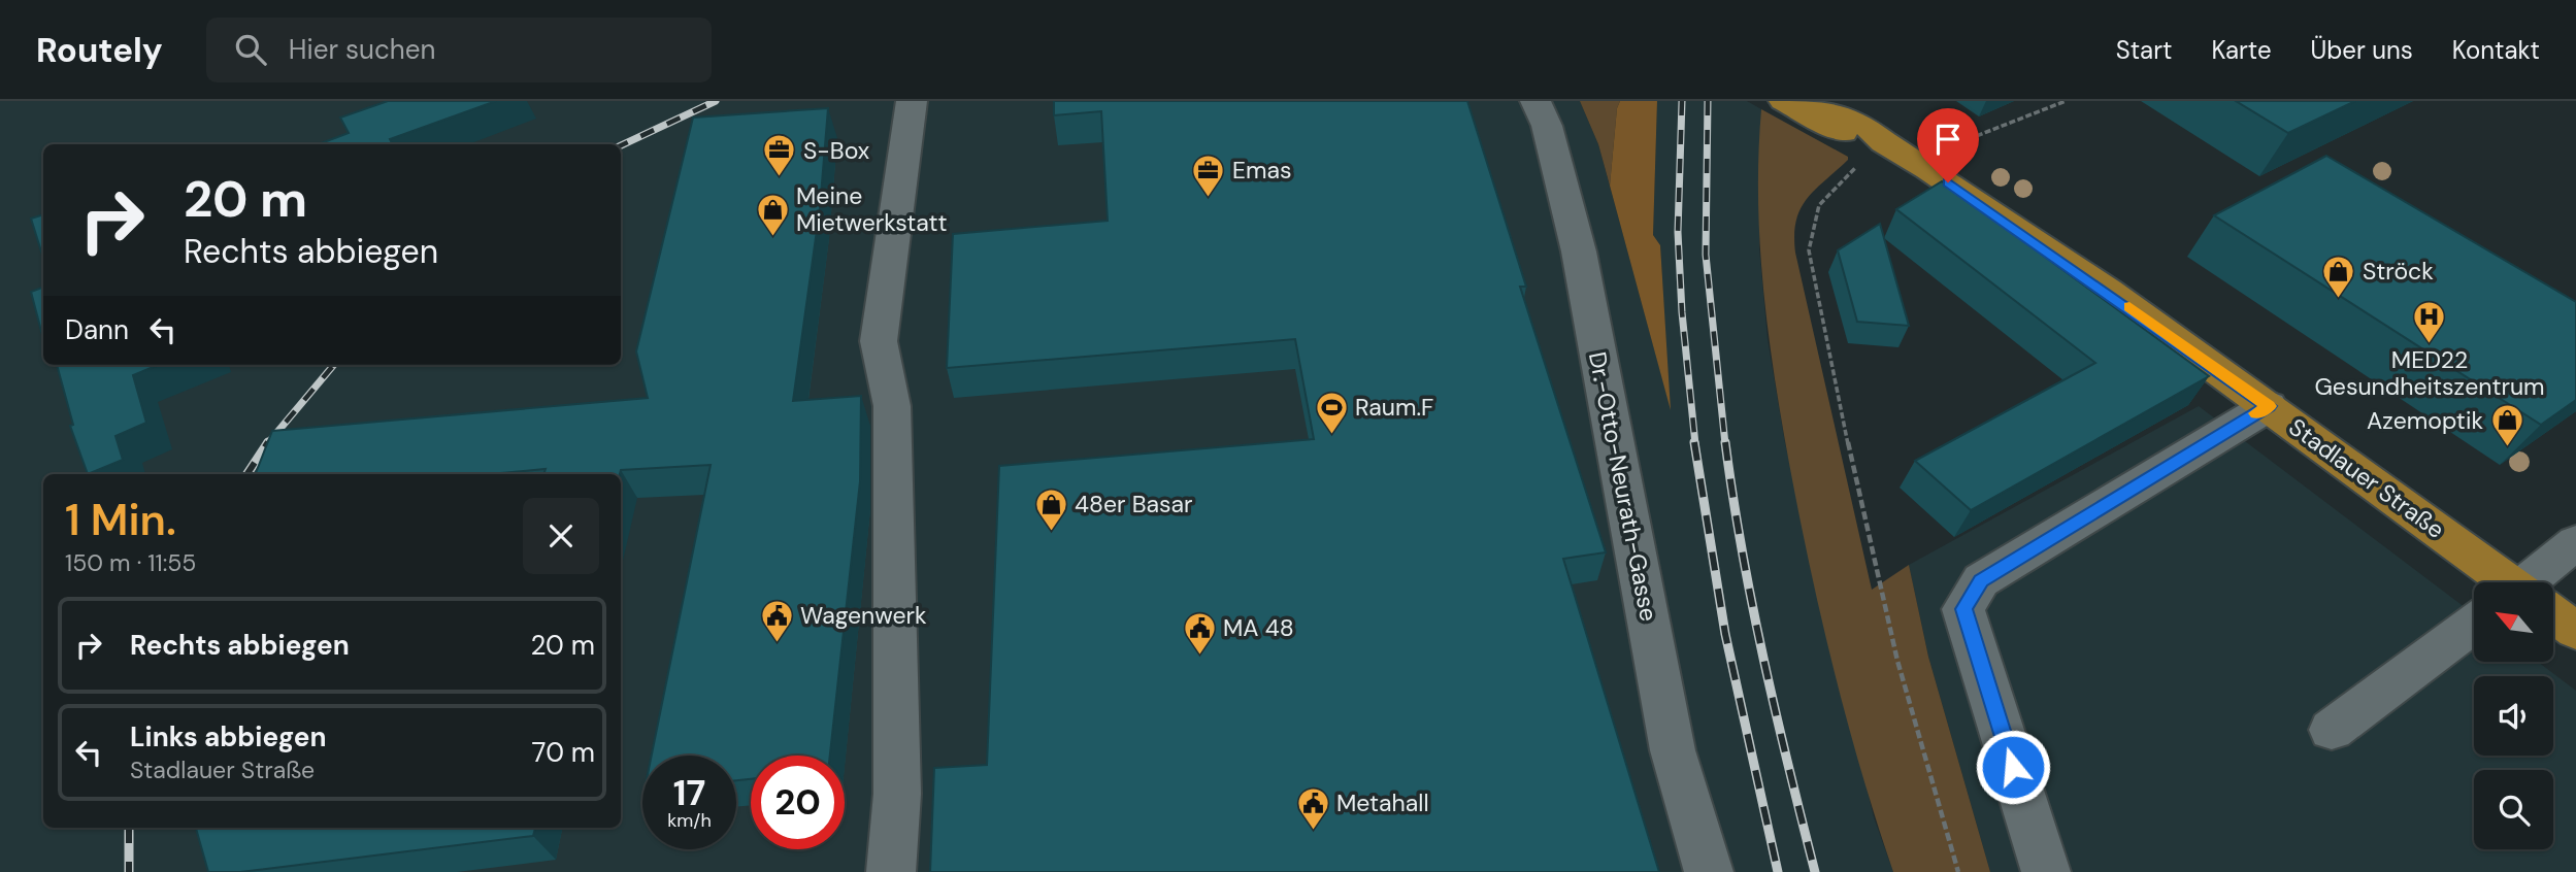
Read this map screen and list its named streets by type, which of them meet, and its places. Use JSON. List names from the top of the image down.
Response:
{
  "streets": {
    "main road": ["Stadlauer Straße"],
    "street": ["Dr.-Otto-Neurath-Gasse"]
  },
  "places": {
    "office": ["S-Box", "Emas"],
    "shop": [
      "Meine Mietwerkstatt",
      "Ströck",
      "Azemoptik",
      "48er Basar"
    ],
    "hospital": ["MED22 Gesundheitszentrum"],
    "sports": ["Raum.F"],
    "public building": ["Wagenwerk", "MA 48", "Metahall"]
  },
  "north": "top left",
  "page": {
    "header": "Routely",
    "search": "Hier suchen",
    "nav": [
      "Start",
      "Karte",
      "Über uns",
      "Kontakt"
    ],
    "turn": ["20 m", "Rechts abbiegen"],
    "then": "Dann",
    "heading": ["1 Min.", "150 m · 11:55"],
    "list": [
      {
        "name": "Rechts abbiegen",
        "value": "20 m"
      },
      {
        "name": "Links abbiegen",
        "note": "Stadlauer Straße",
        "value": "70 m"
      }
    ],
    "speed": "17 km/h",
    "limit": "20"
  }
}
